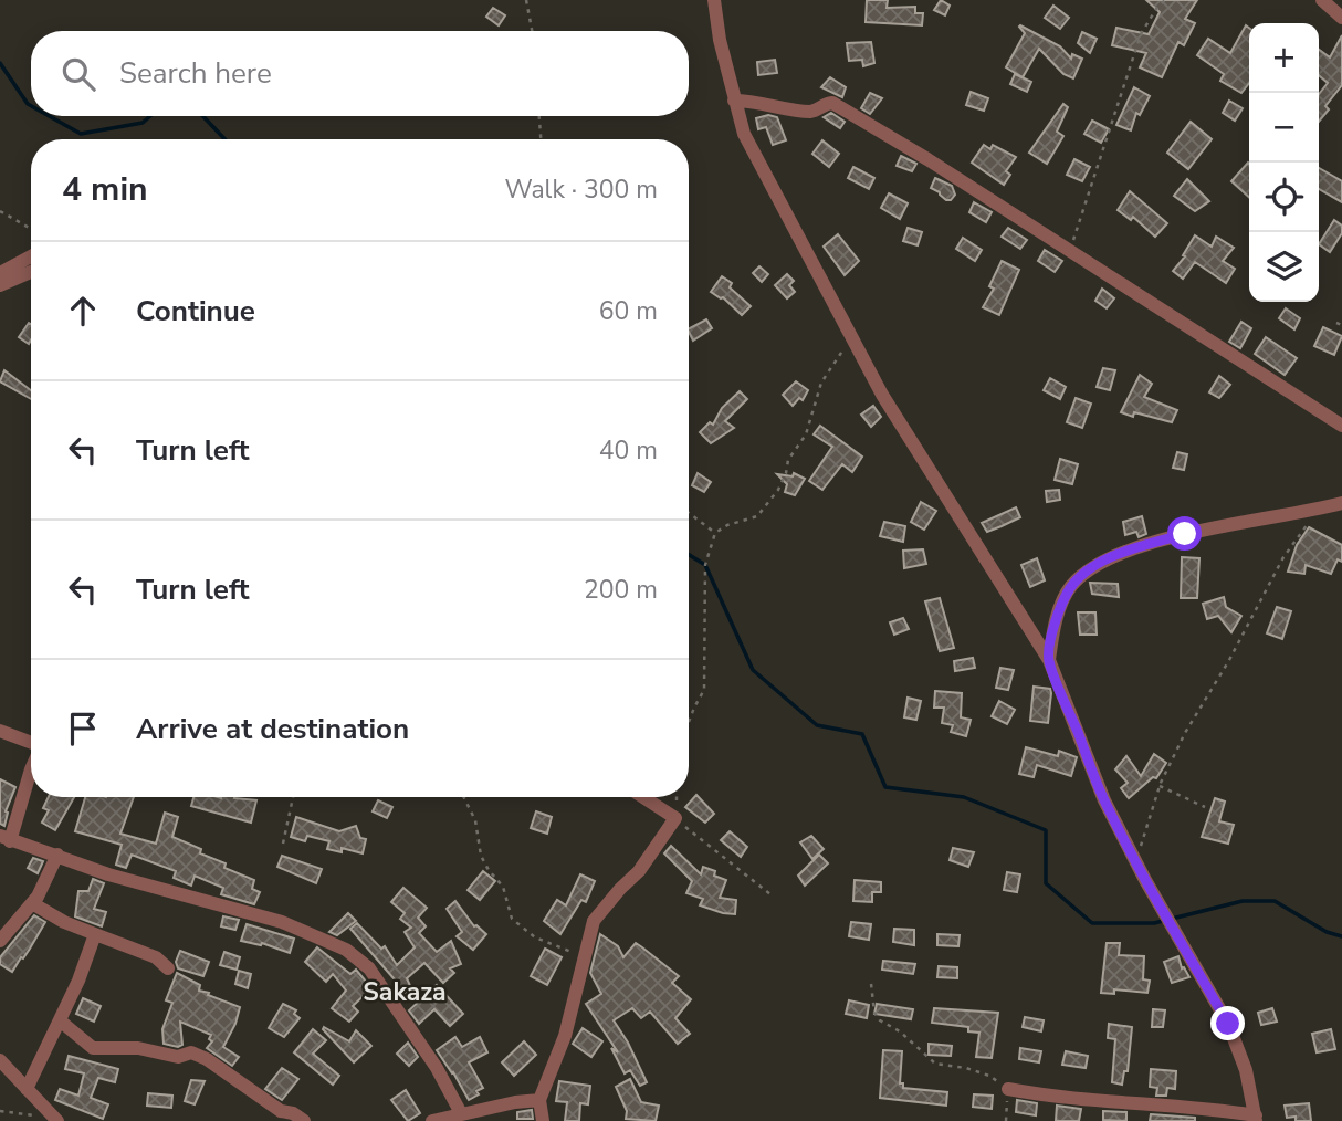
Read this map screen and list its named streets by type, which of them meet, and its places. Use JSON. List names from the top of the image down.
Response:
{
  "districts": ["Sakaza"],
  "page": {
    "map_buttons": ["+", "−"],
    "search": "Search here",
    "heading": ["4 min", "Walk · 300 m"],
    "list": [
      ["Continue", "60 m"],
      ["Turn left", "40 m"],
      ["Turn left", "200 m"],
      "Arrive at destination"
    ]
  }
}
